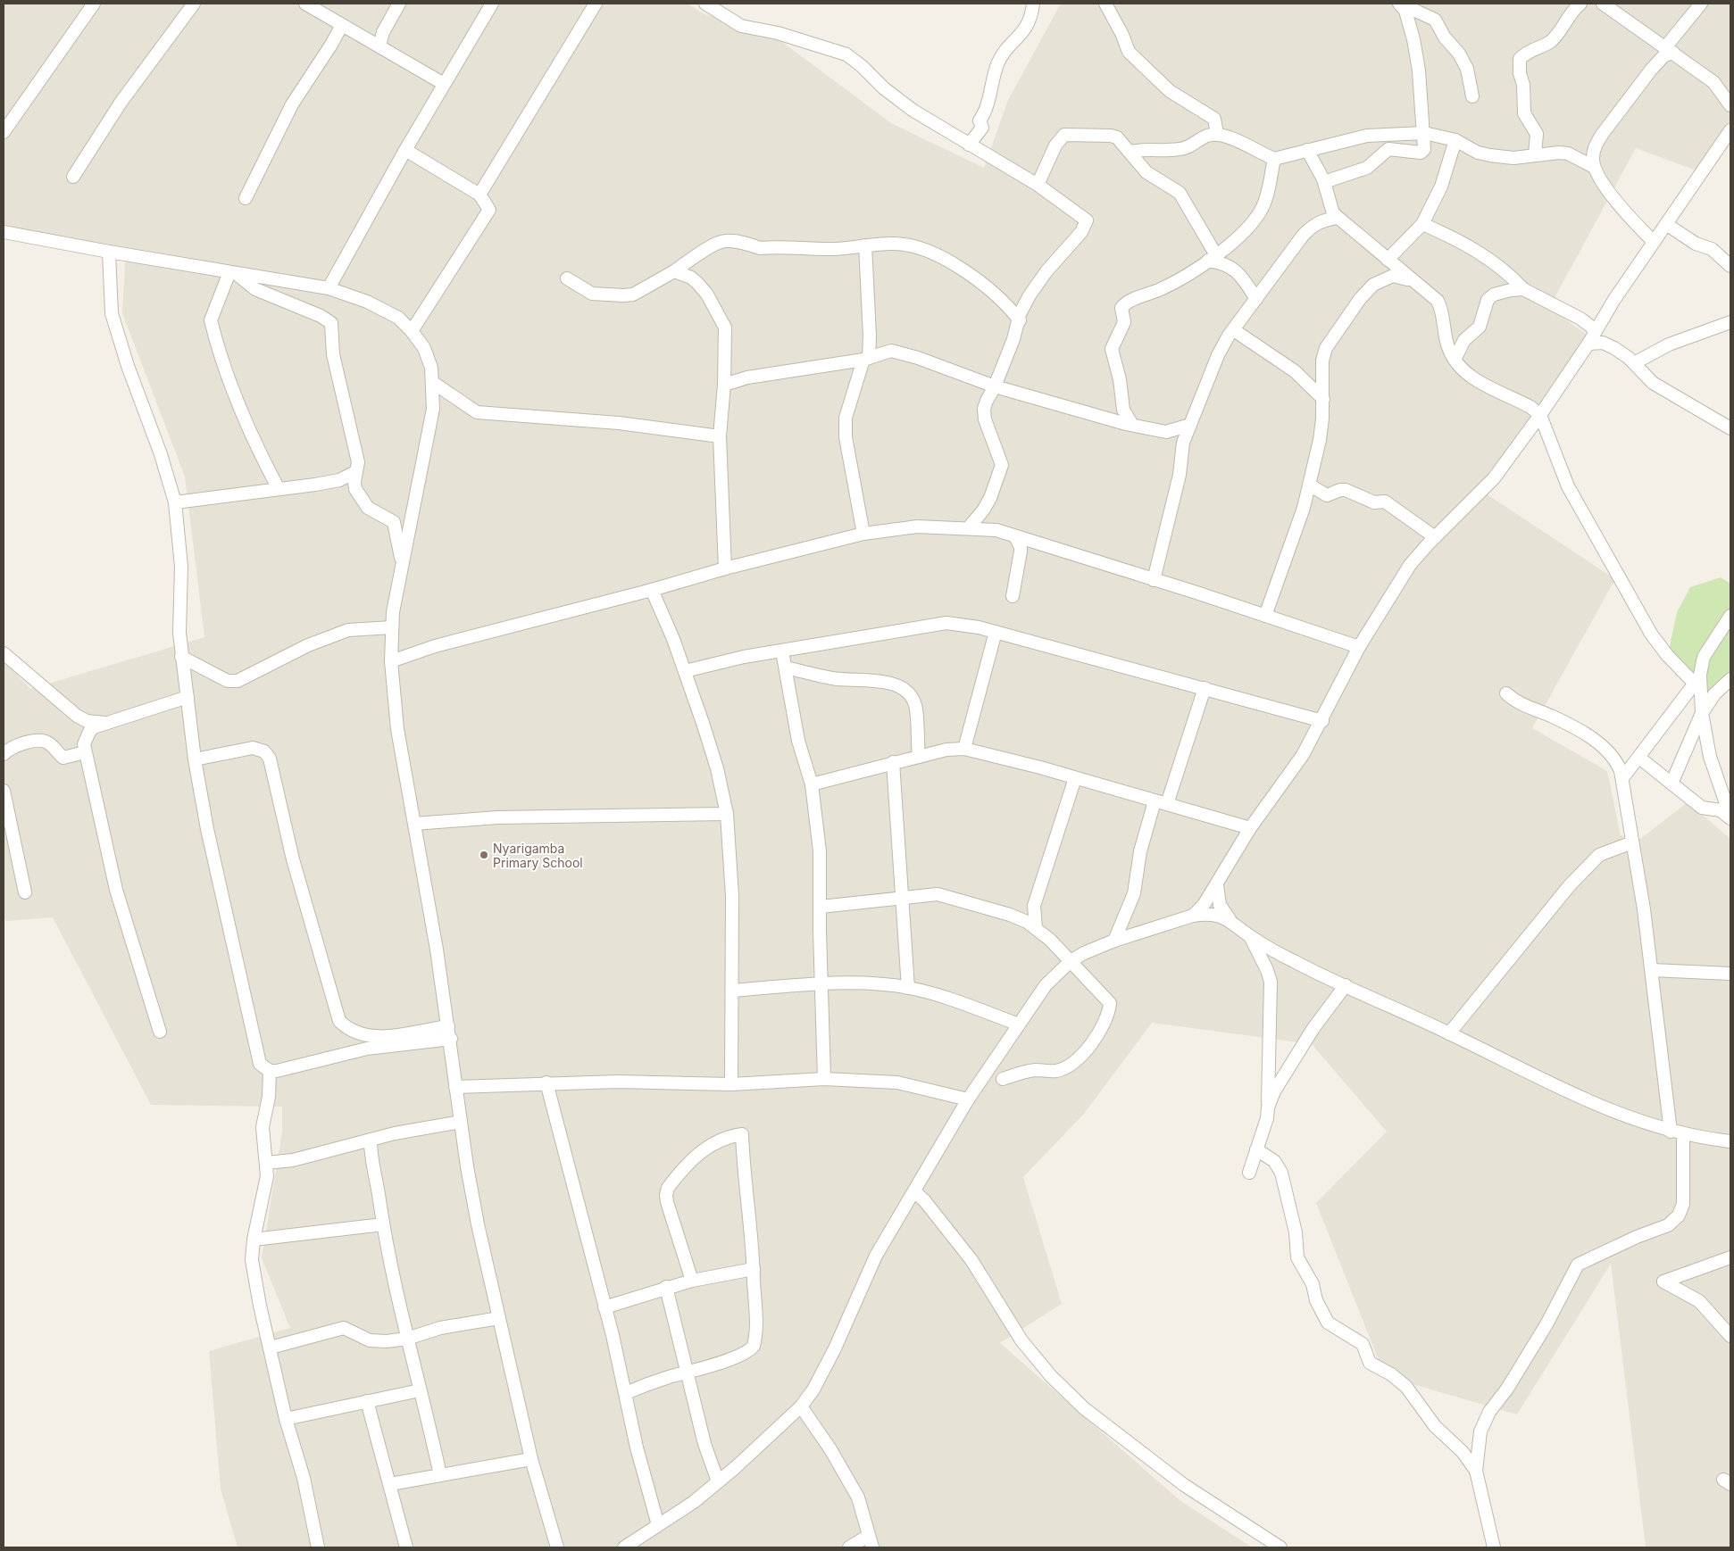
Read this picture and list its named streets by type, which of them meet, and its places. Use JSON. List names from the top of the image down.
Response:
{
  "places": ["Nyarigamba Primary School"]
}
